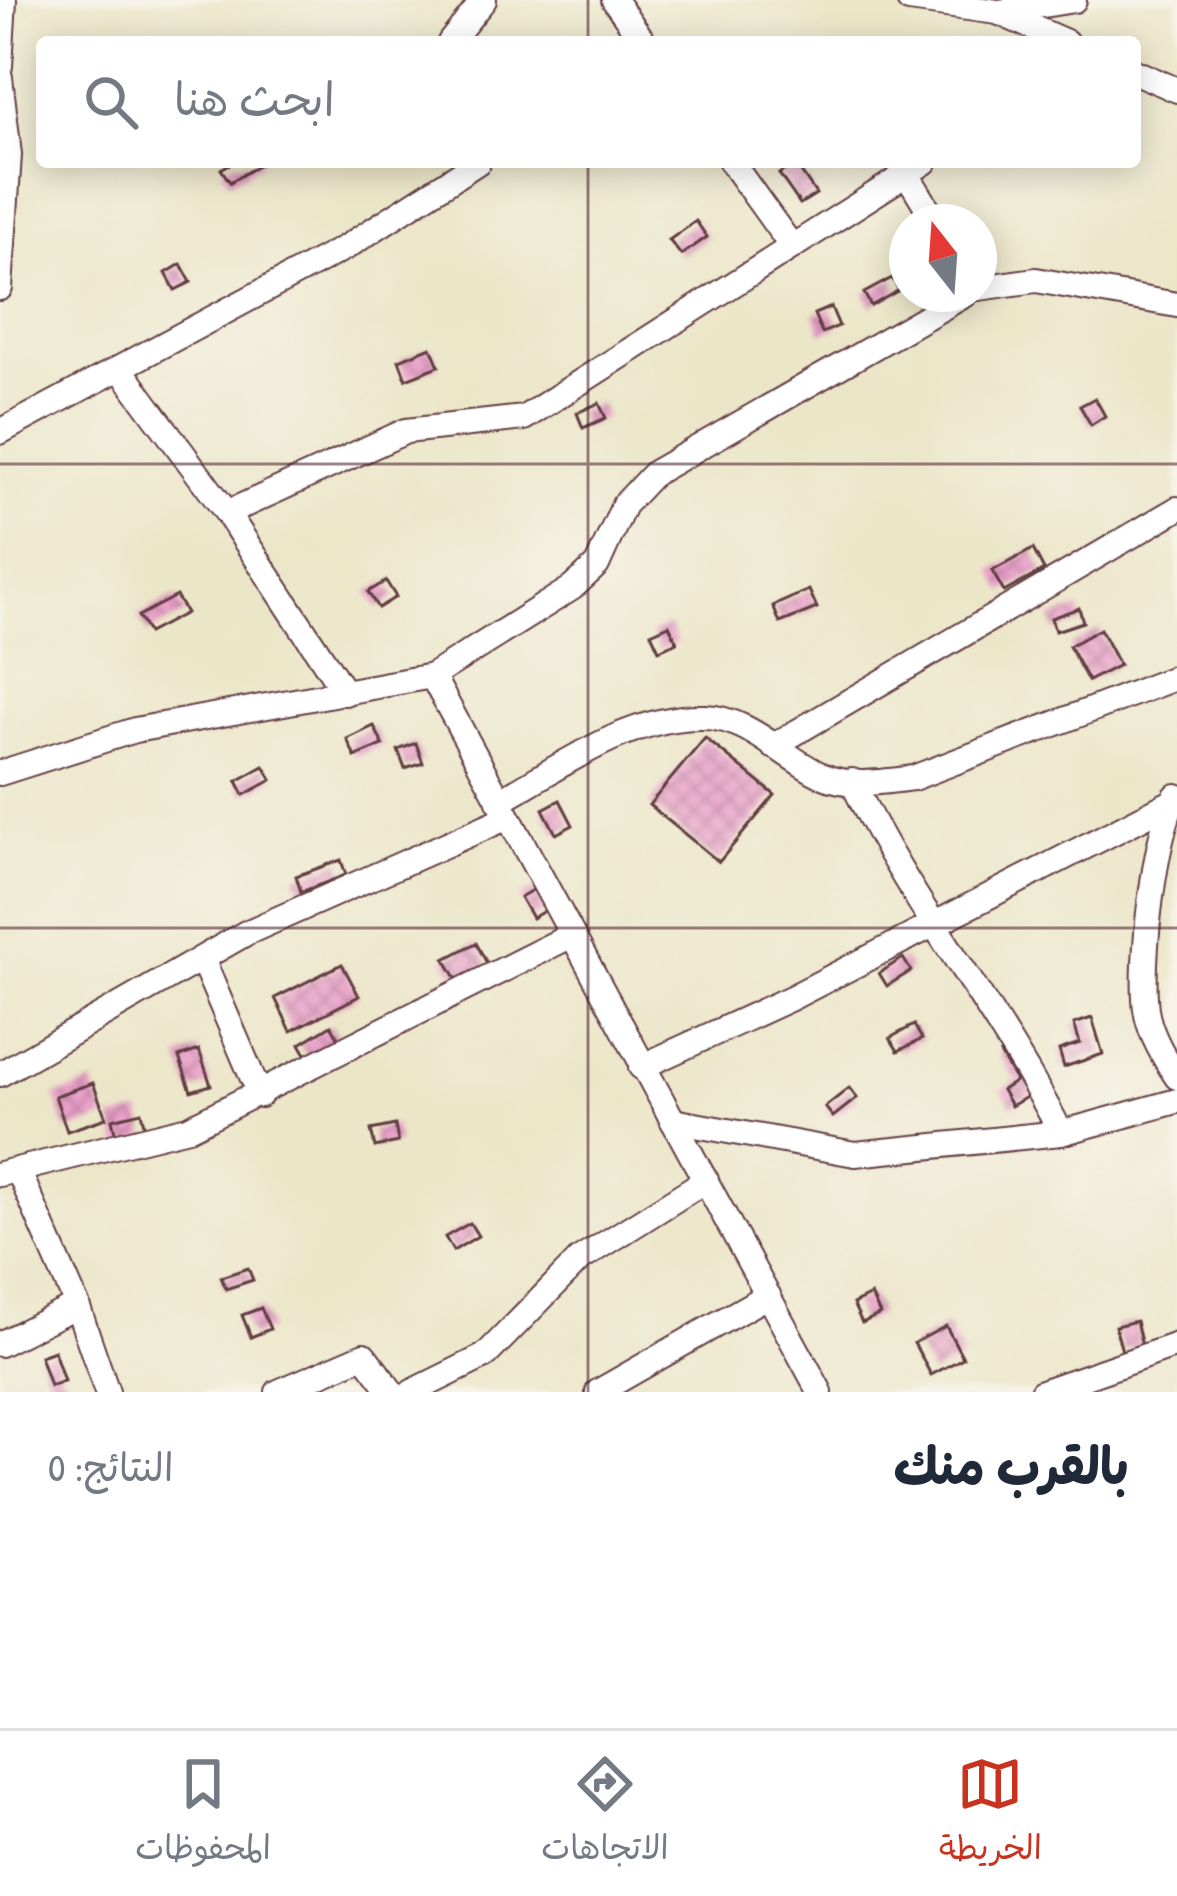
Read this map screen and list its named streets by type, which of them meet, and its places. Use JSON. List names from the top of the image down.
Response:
{
  "north": "top",
  "page": {
    "search": "ابحث هنا",
    "heading": ["بالقرب منك", "النتائج: 0"],
    "nav": ["الخريطة", "الاتجاهات", "المحفوظات"]
  }
}
